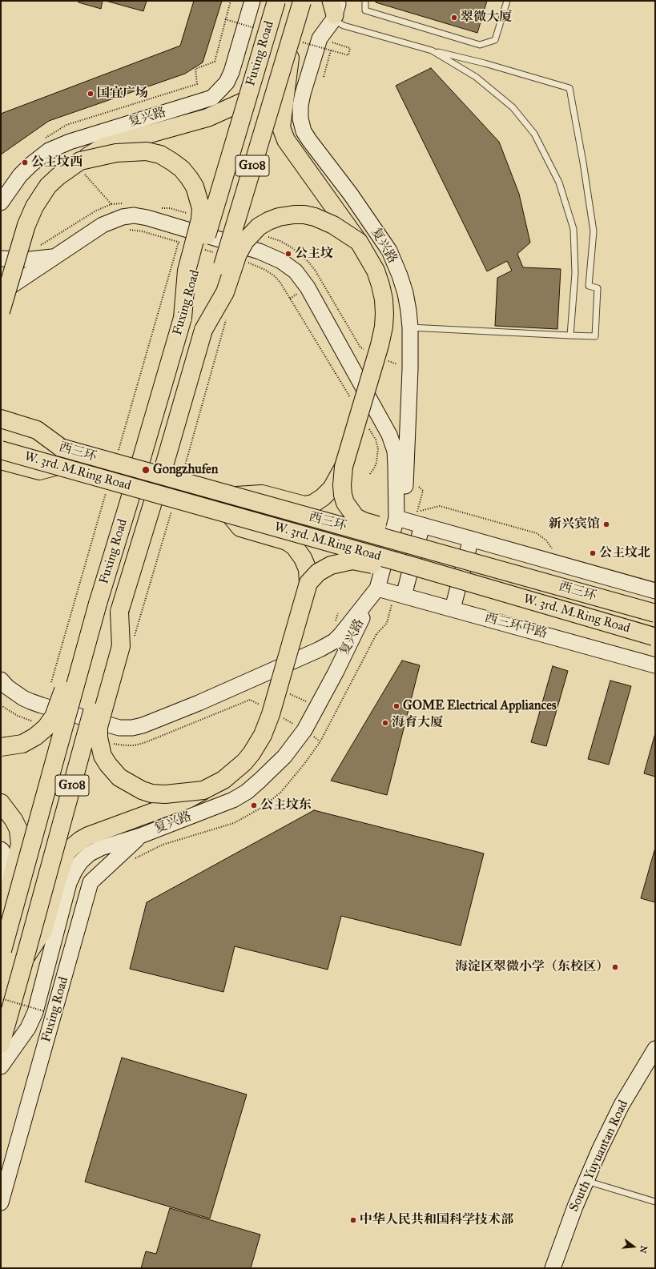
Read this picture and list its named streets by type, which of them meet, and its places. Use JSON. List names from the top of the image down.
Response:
{
  "streets": {
    "highway": [
      "Fuxing Road",
      "G108",
      "西三环",
      "W. 3rd. M.Ring Road"
    ],
    "street": ["复兴路", "西三环中路", "South Yuyuantan Road"]
  },
  "crossings": [
    ["Fuxing Road", "复兴路"],
    ["Fuxing Road", "G108"],
    ["复兴路", "西三环中路"]
  ],
  "places": [
    "翠微大厦",
    "国宜广场",
    "公主坟西",
    "公主坟",
    "Gongzhufen",
    "新兴宾馆",
    "公主坟北",
    "GOME Electrical Appliances",
    "海育大厦",
    "公主坟东",
    "海淀区翠微小学（东校区）",
    "中华人民共和国科学技术部"
  ],
  "north": "right"
}
